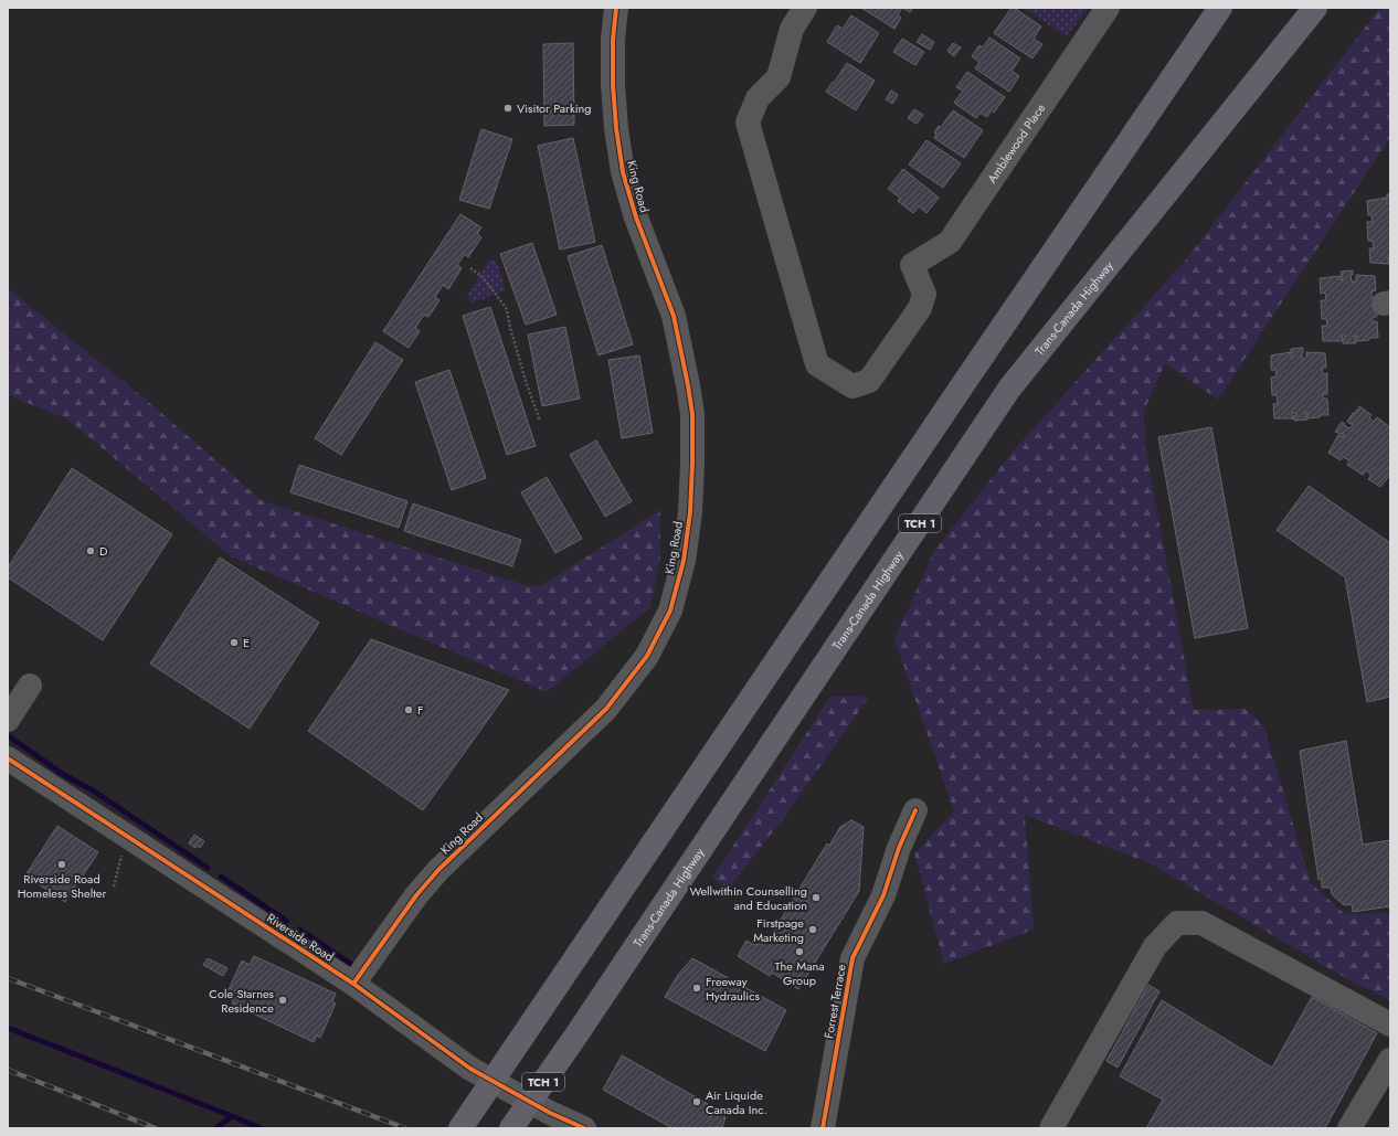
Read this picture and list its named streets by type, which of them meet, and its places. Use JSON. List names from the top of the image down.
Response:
{
  "streets": {
    "highway": ["Trans-Canada Highway", "TCH 1"],
    "street": [
      "Amblewood Place",
      "King Road",
      "Riverside Road",
      "Forrest Terrace"
    ]
  },
  "crossings": [
    ["King Road", "Riverside Road"]
  ],
  "places": [
    "Visitor Parking",
    "D",
    "E",
    "F",
    "Riverside Road Homeless Shelter",
    "Wellwithin Counselling and Education",
    "Firstpage Marketing",
    "The Mana Group",
    "Freeway Hydraulics",
    "Cole Starnes Residence",
    "Air Liquide Canada Inc."
  ]
}
